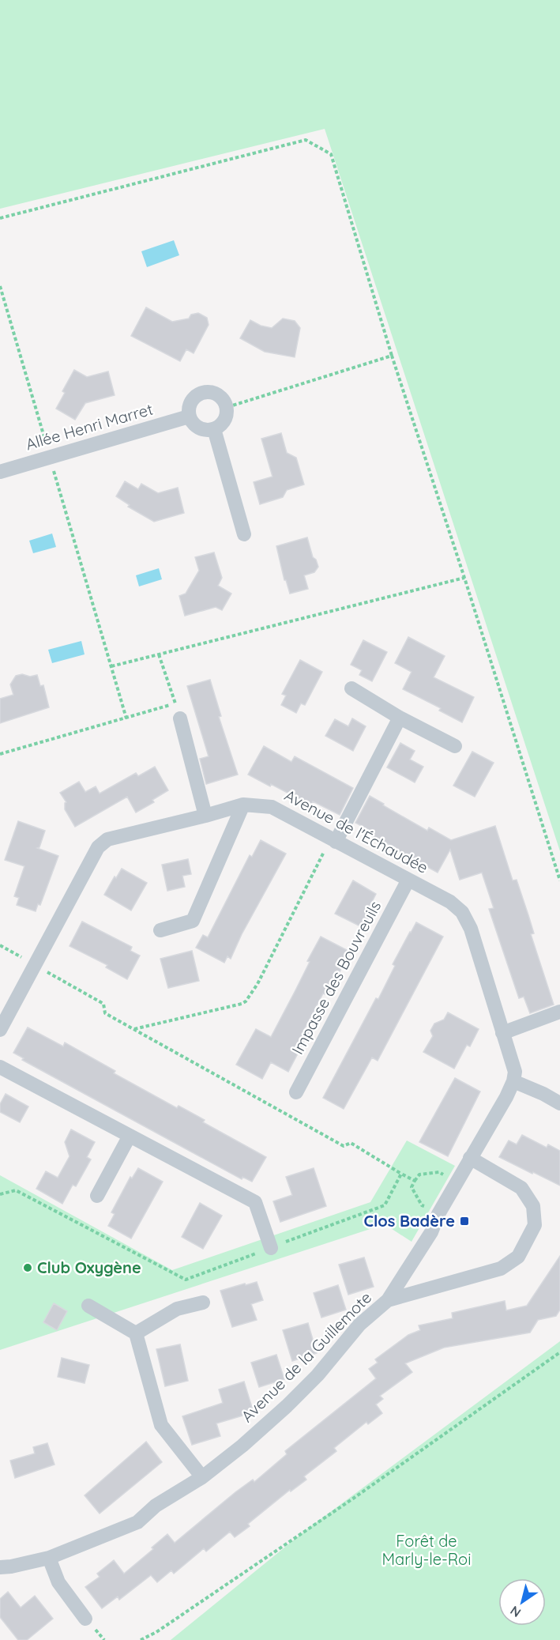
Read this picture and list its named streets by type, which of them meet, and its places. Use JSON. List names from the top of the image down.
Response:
{
  "streets": {
    "street": [
      "Allée Henri Marret",
      "Avenue de l'Échaudée",
      "Impasse des Bouvreuils",
      "Avenue de la Guillemote"
    ]
  },
  "crossings": [
    ["Avenue de l'Échaudée", "Impasse des Bouvreuils"]
  ],
  "parks": ["Forêt de Marly-le-Roi"],
  "places": {
    "transit": ["Clos Badère"],
    "other": ["Club Oxygène"]
  },
  "north": "bottom left"
}
